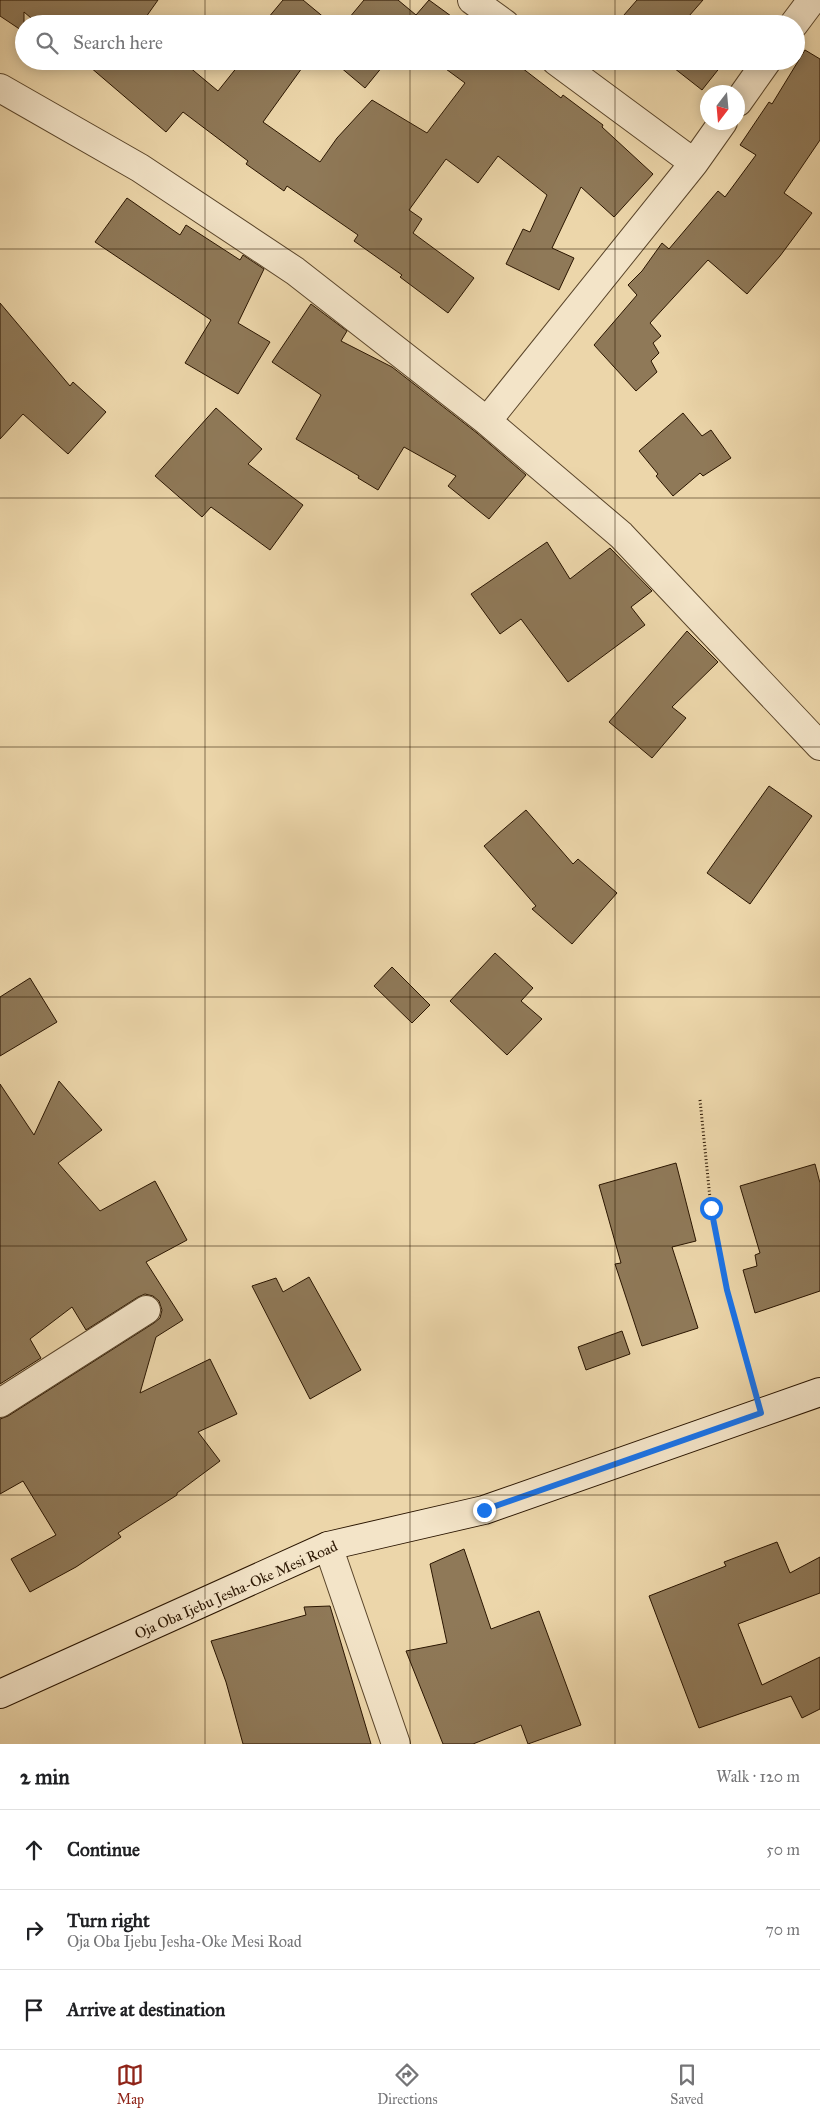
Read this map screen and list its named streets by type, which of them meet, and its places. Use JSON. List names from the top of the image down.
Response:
{
  "streets": {
    "street": ["Oja Oba Ijebu Jesha-Oke Mesi Road"]
  },
  "north": "bottom",
  "page": {
    "search": "Search here",
    "heading": ["2 min", "Walk · 120 m"],
    "list": [
      ["Continue", "50 m"],
      ["Turn right", "Oja Oba Ijebu Jesha-Oke Mesi Road", "70 m"],
      "Arrive at destination"
    ],
    "nav": ["Map", "Directions", "Saved"]
  }
}
